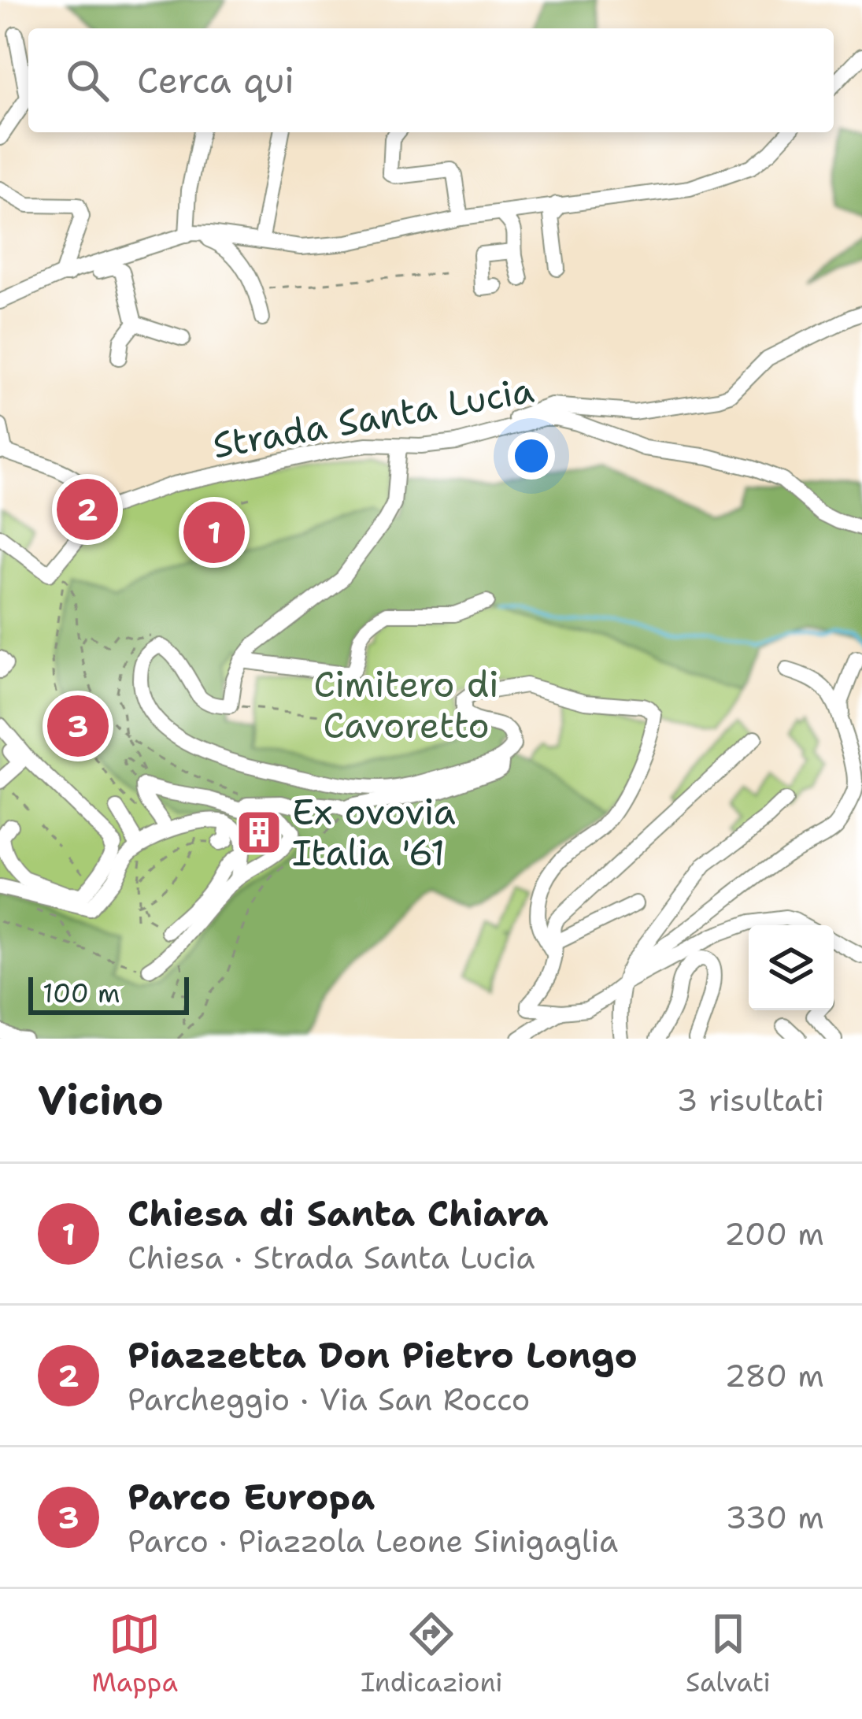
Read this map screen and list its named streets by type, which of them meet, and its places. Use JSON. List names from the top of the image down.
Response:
{
  "streets": {
    "street": ["Strada Santa Lucia"]
  },
  "parks": ["Cimitero di Cavoretto"],
  "places": {
    "building": ["Ex ovovia Italia '61"]
  },
  "scale_bar": "100 m",
  "page": {
    "search": "Cerca qui",
    "pins": ["2", "1", "3"],
    "scale": "100 m",
    "heading": ["Vicino", "3 risultati"],
    "list": [
      {
        "mark": "1",
        "name": "Chiesa di Santa Chiara",
        "note": "Chiesa · Strada Santa Lucia",
        "value": "200 m"
      },
      {
        "mark": "2",
        "name": "Piazzetta Don Pietro Longo",
        "note": "Parcheggio · Via San Rocco",
        "value": "280 m"
      },
      {
        "mark": "3",
        "name": "Parco Europa",
        "note": "Parco · Piazzola Leone Sinigaglia",
        "value": "330 m"
      }
    ],
    "nav": ["Mappa", "Indicazioni", "Salvati"]
  }
}
